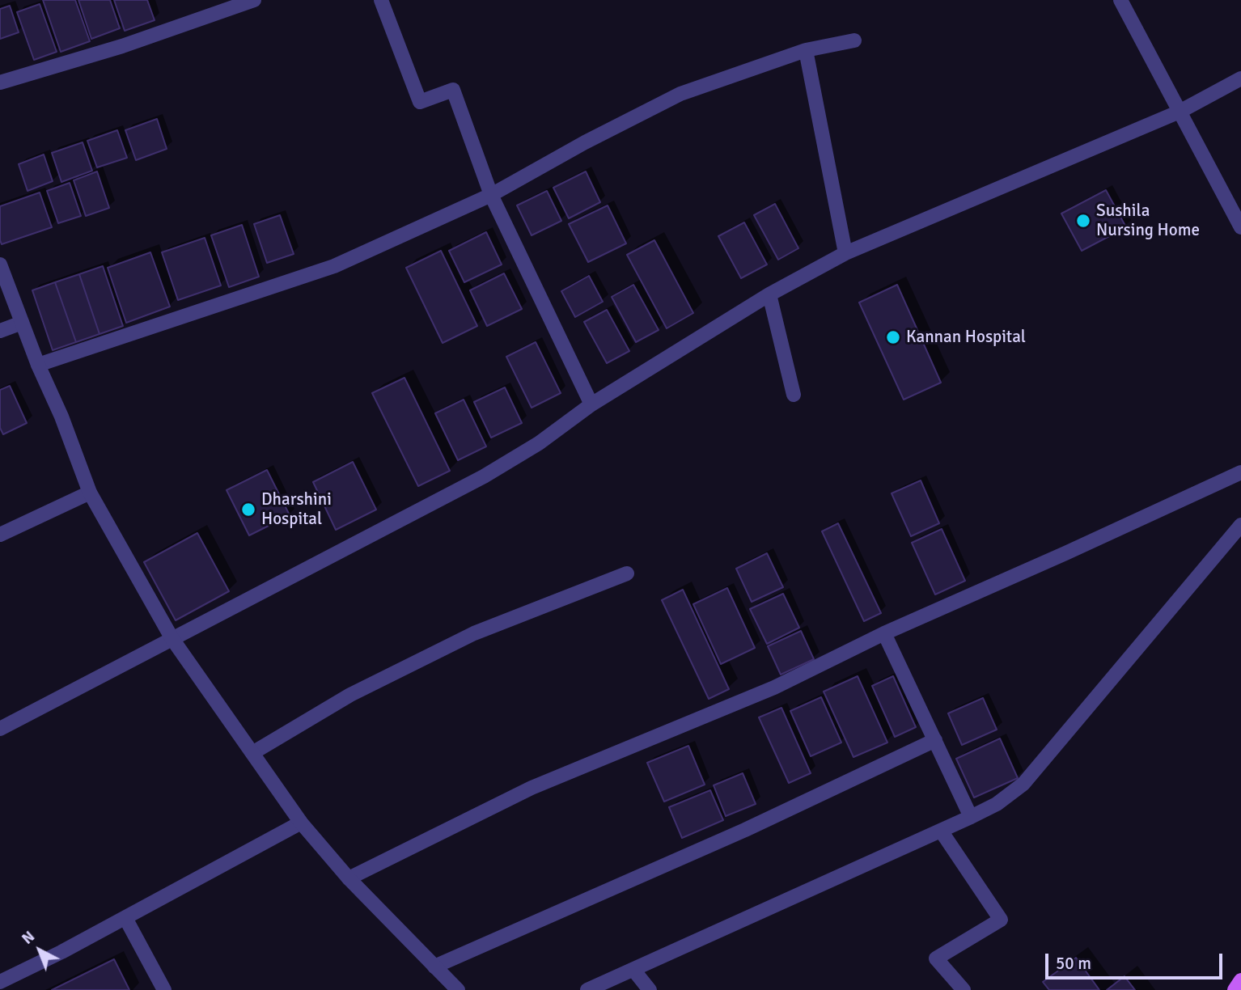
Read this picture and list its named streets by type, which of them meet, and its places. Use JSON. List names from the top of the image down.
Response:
{
  "places": ["Sushila Nursing Home", "Kannan Hospital", "Dharshini Hospital"],
  "scale_bar": "50 m",
  "north": "top left"
}
